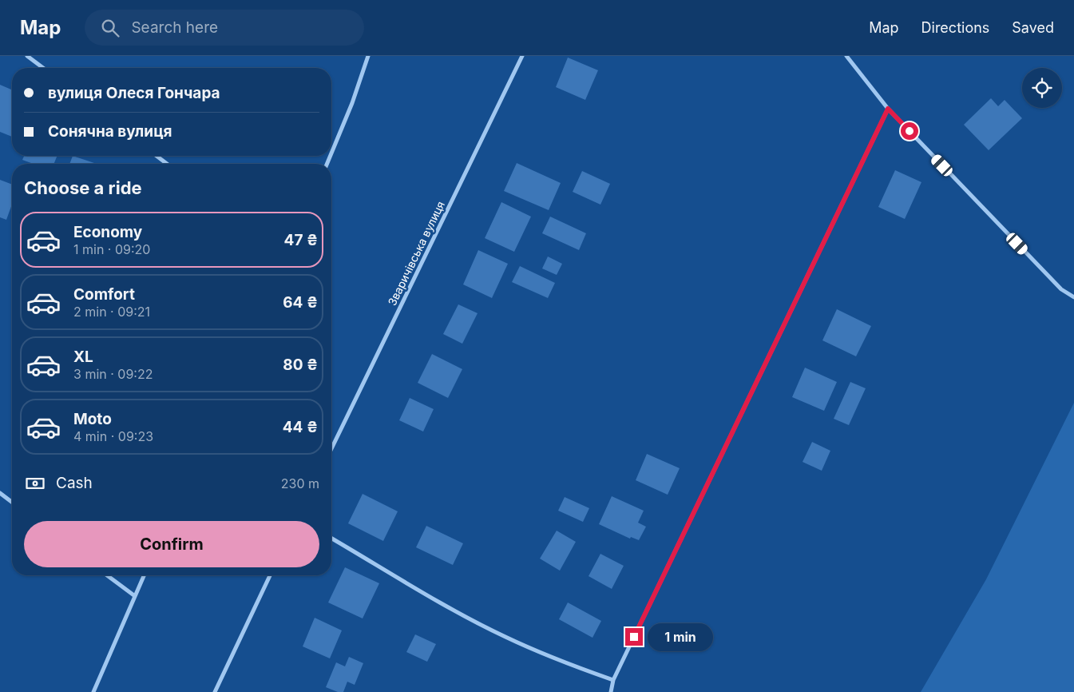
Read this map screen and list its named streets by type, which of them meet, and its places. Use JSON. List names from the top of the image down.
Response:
{
  "streets": {
    "street": ["Зваричівська вулиця"]
  },
  "page": {
    "header": "Map",
    "search": "Search here",
    "nav": ["Map", "Directions", "Saved"],
    "banner": ["вулиця Олеся Гончара", "Сонячна вулиця"],
    "heading": "Choose a ride",
    "list": [
      {
        "name": "Economy",
        "note": "1 min · 09:20",
        "value": "47 ₴"
      },
      {
        "name": "Comfort",
        "note": "2 min · 09:21",
        "value": "64 ₴"
      },
      {
        "name": "XL",
        "note": "3 min · 09:22",
        "value": "80 ₴"
      },
      {
        "name": "Moto",
        "note": "4 min · 09:23",
        "value": "44 ₴"
      }
    ],
    "pay": ["Cash", "230 m"],
    "buttons": "Confirm",
    "bubble": "1 min"
  }
}
